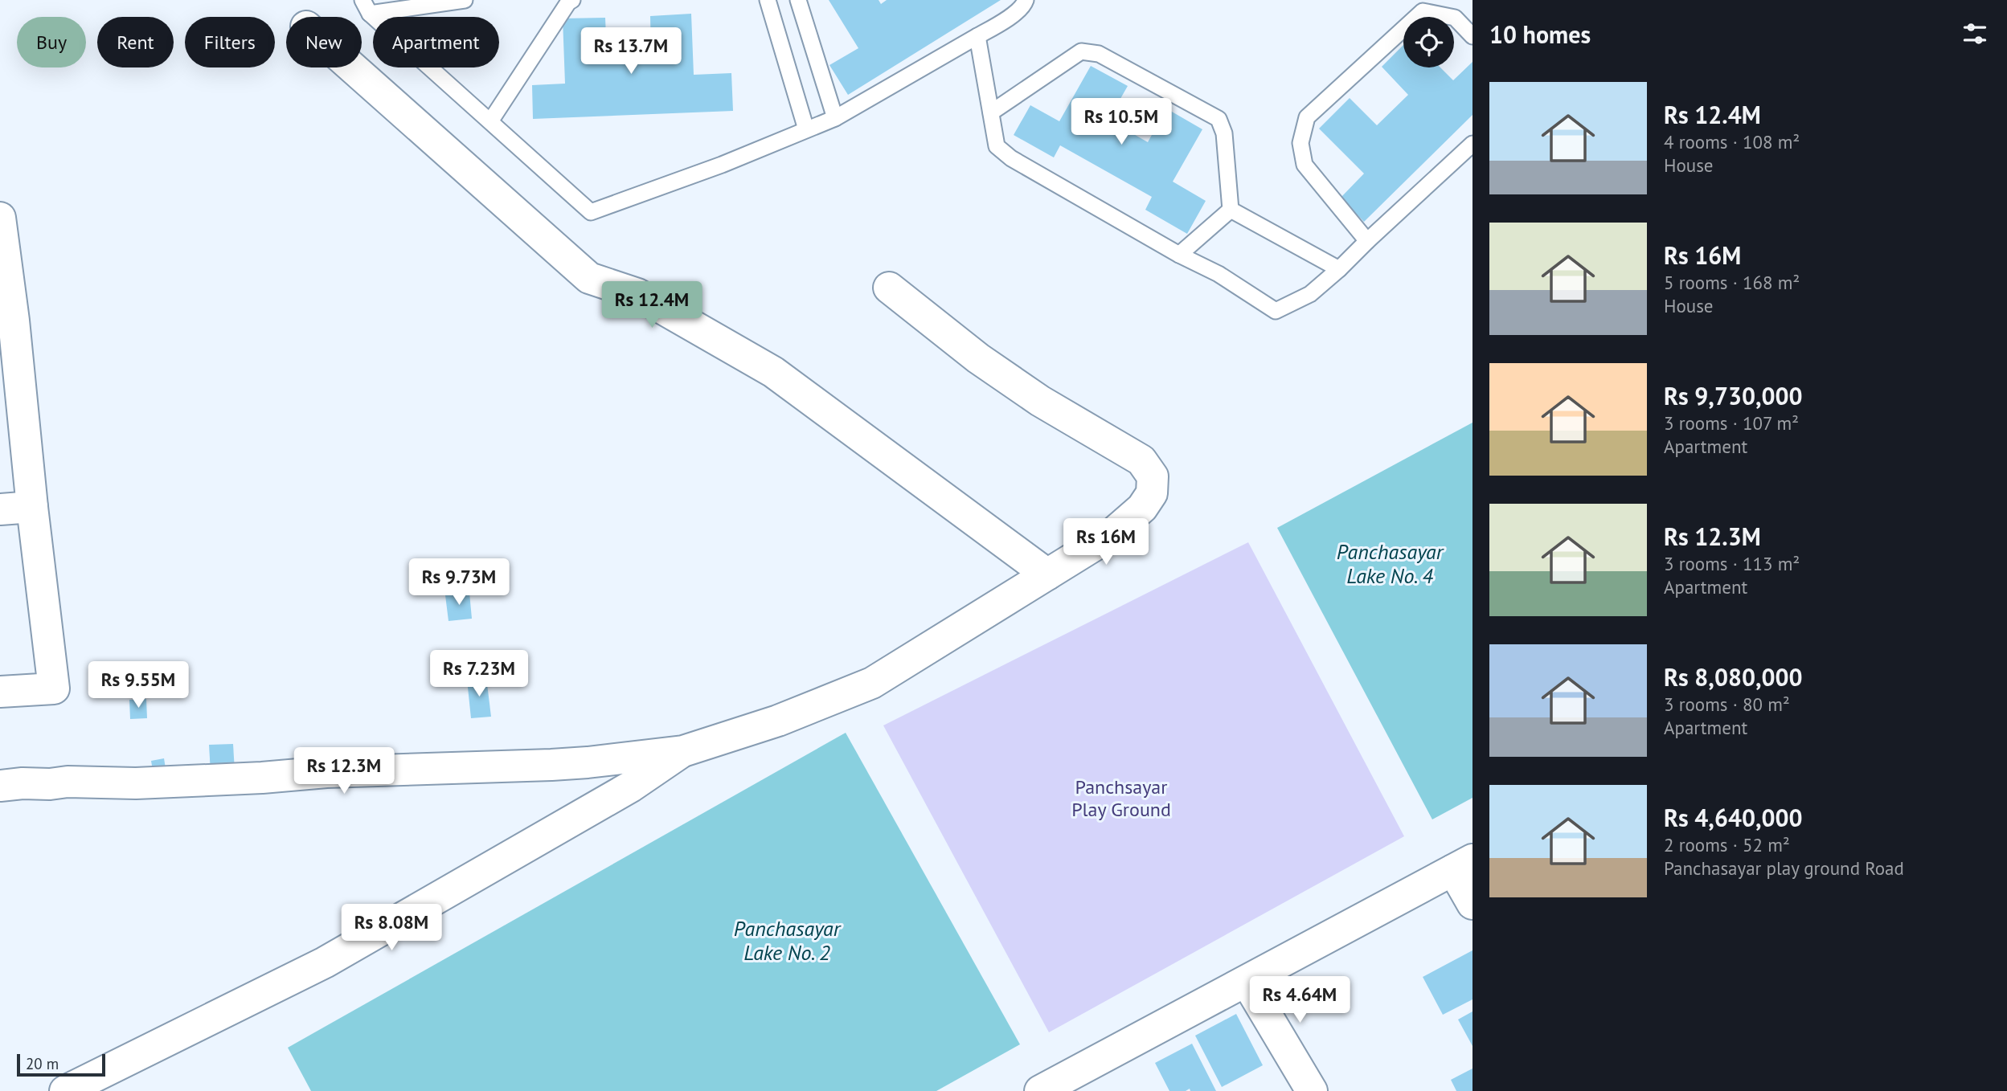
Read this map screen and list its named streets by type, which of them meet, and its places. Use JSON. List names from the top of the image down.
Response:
{
  "water": ["Panchasayar Lake No. 4", "Panchasayar Lake No. 2"],
  "parks": ["Panchsayar Play Ground"],
  "scale_bar": "20 m",
  "page": {
    "heading": "10 homes",
    "chip": [
      "Buy",
      "Rent",
      "Filters",
      "New",
      "Apartment"
    ],
    "price": [
      "Rs 13.7M",
      "Rs 10.5M",
      "Rs 12.4M",
      "Rs 16M",
      "Rs 9.73M",
      "Rs 7.23M",
      "Rs 9.55M",
      "Rs 12.3M",
      "Rs 8.08M",
      "Rs 4.64M"
    ],
    "list": [
      {
        "name": "Rs 12.4M",
        "note": "4 rooms · 108 m² · House"
      },
      {
        "name": "Rs 16M",
        "note": "5 rooms · 168 m² · House"
      },
      {
        "name": "Rs 9,730,000",
        "note": "3 rooms · 107 m² · Apartment"
      },
      {
        "name": "Rs 12.3M",
        "note": "3 rooms · 113 m² · Apartment"
      },
      {
        "name": "Rs 8,080,000",
        "note": "3 rooms · 80 m² · Apartment"
      },
      {
        "name": "Rs 4,640,000",
        "note": "2 rooms · 52 m² · Panchasayar play ground Road"
      }
    ],
    "scale": "20 m"
  }
}
